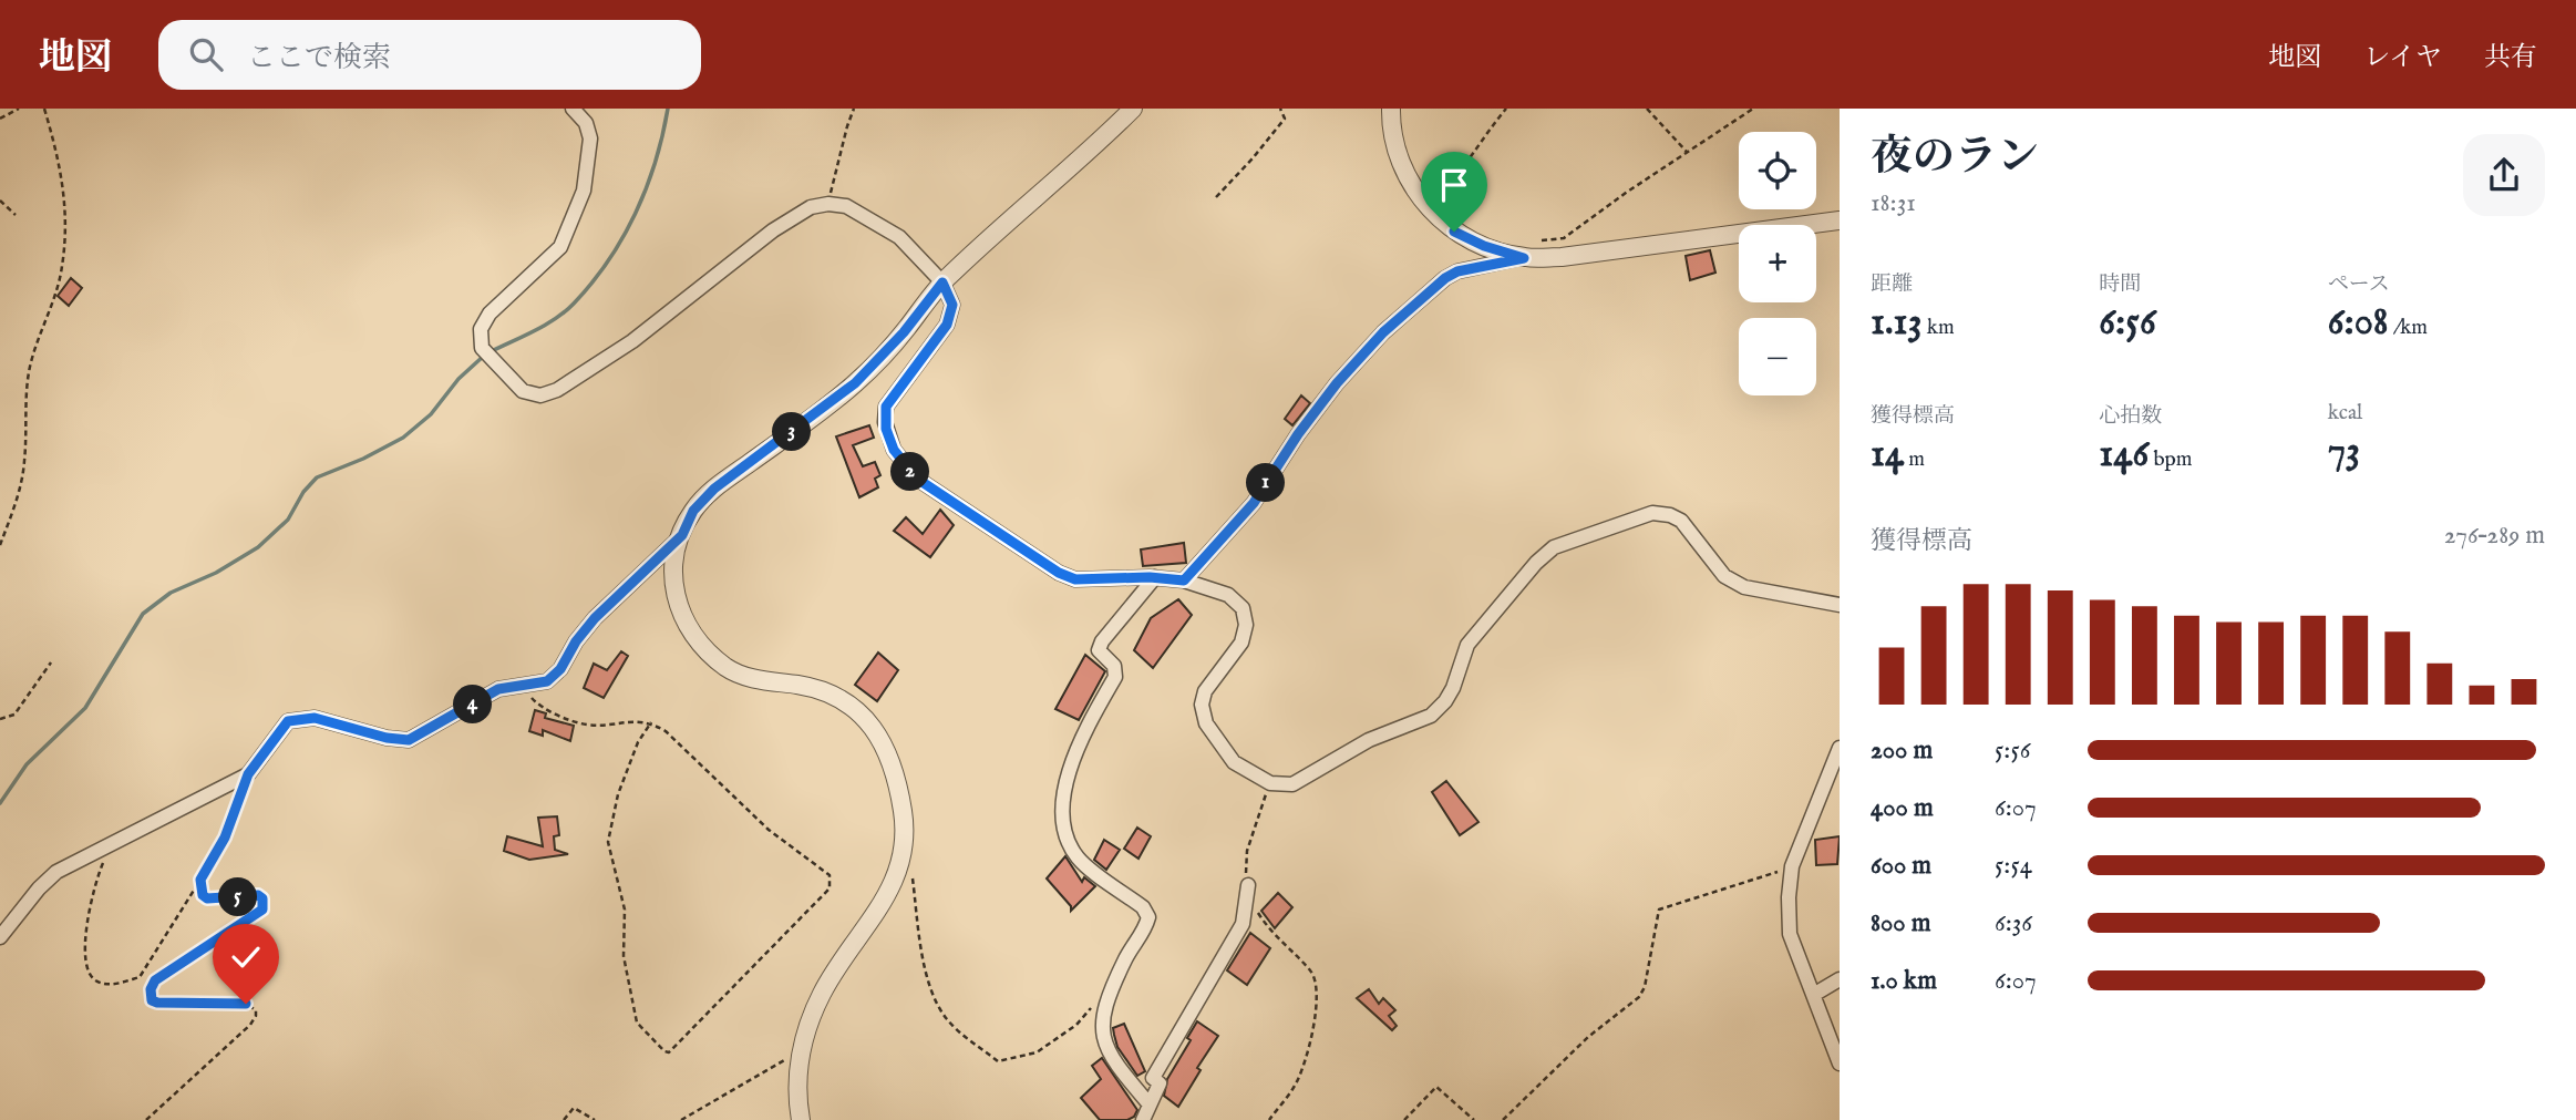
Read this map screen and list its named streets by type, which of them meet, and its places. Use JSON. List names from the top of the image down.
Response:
{
  "page": {
    "header": "地図",
    "search": "ここで検索",
    "nav": ["地図", "レイヤ", "共有"],
    "heading": ["夜のラン", "18:31"],
    "map_buttons": ["+", "−"],
    "stats": [
      ["距離", "1.13 km"],
      ["時間", "6:56"],
      ["ペース", "6:08 /km"],
      ["獲得標高", "14 m"],
      ["心拍数", "146 bpm"],
      ["kcal", "73"]
    ],
    "pins": [
      "3",
      "2",
      "1",
      "4",
      "5"
    ],
    "chart": ["獲得標高", "276–289 m"],
    "list": [
      {
        "name": "200 m",
        "note": "5:56"
      },
      {
        "name": "400 m",
        "note": "6:07"
      },
      {
        "name": "600 m",
        "note": "5:54"
      },
      {
        "name": "800 m",
        "note": "6:36"
      },
      {
        "name": "1.0 km",
        "note": "6:07"
      }
    ]
  }
}
